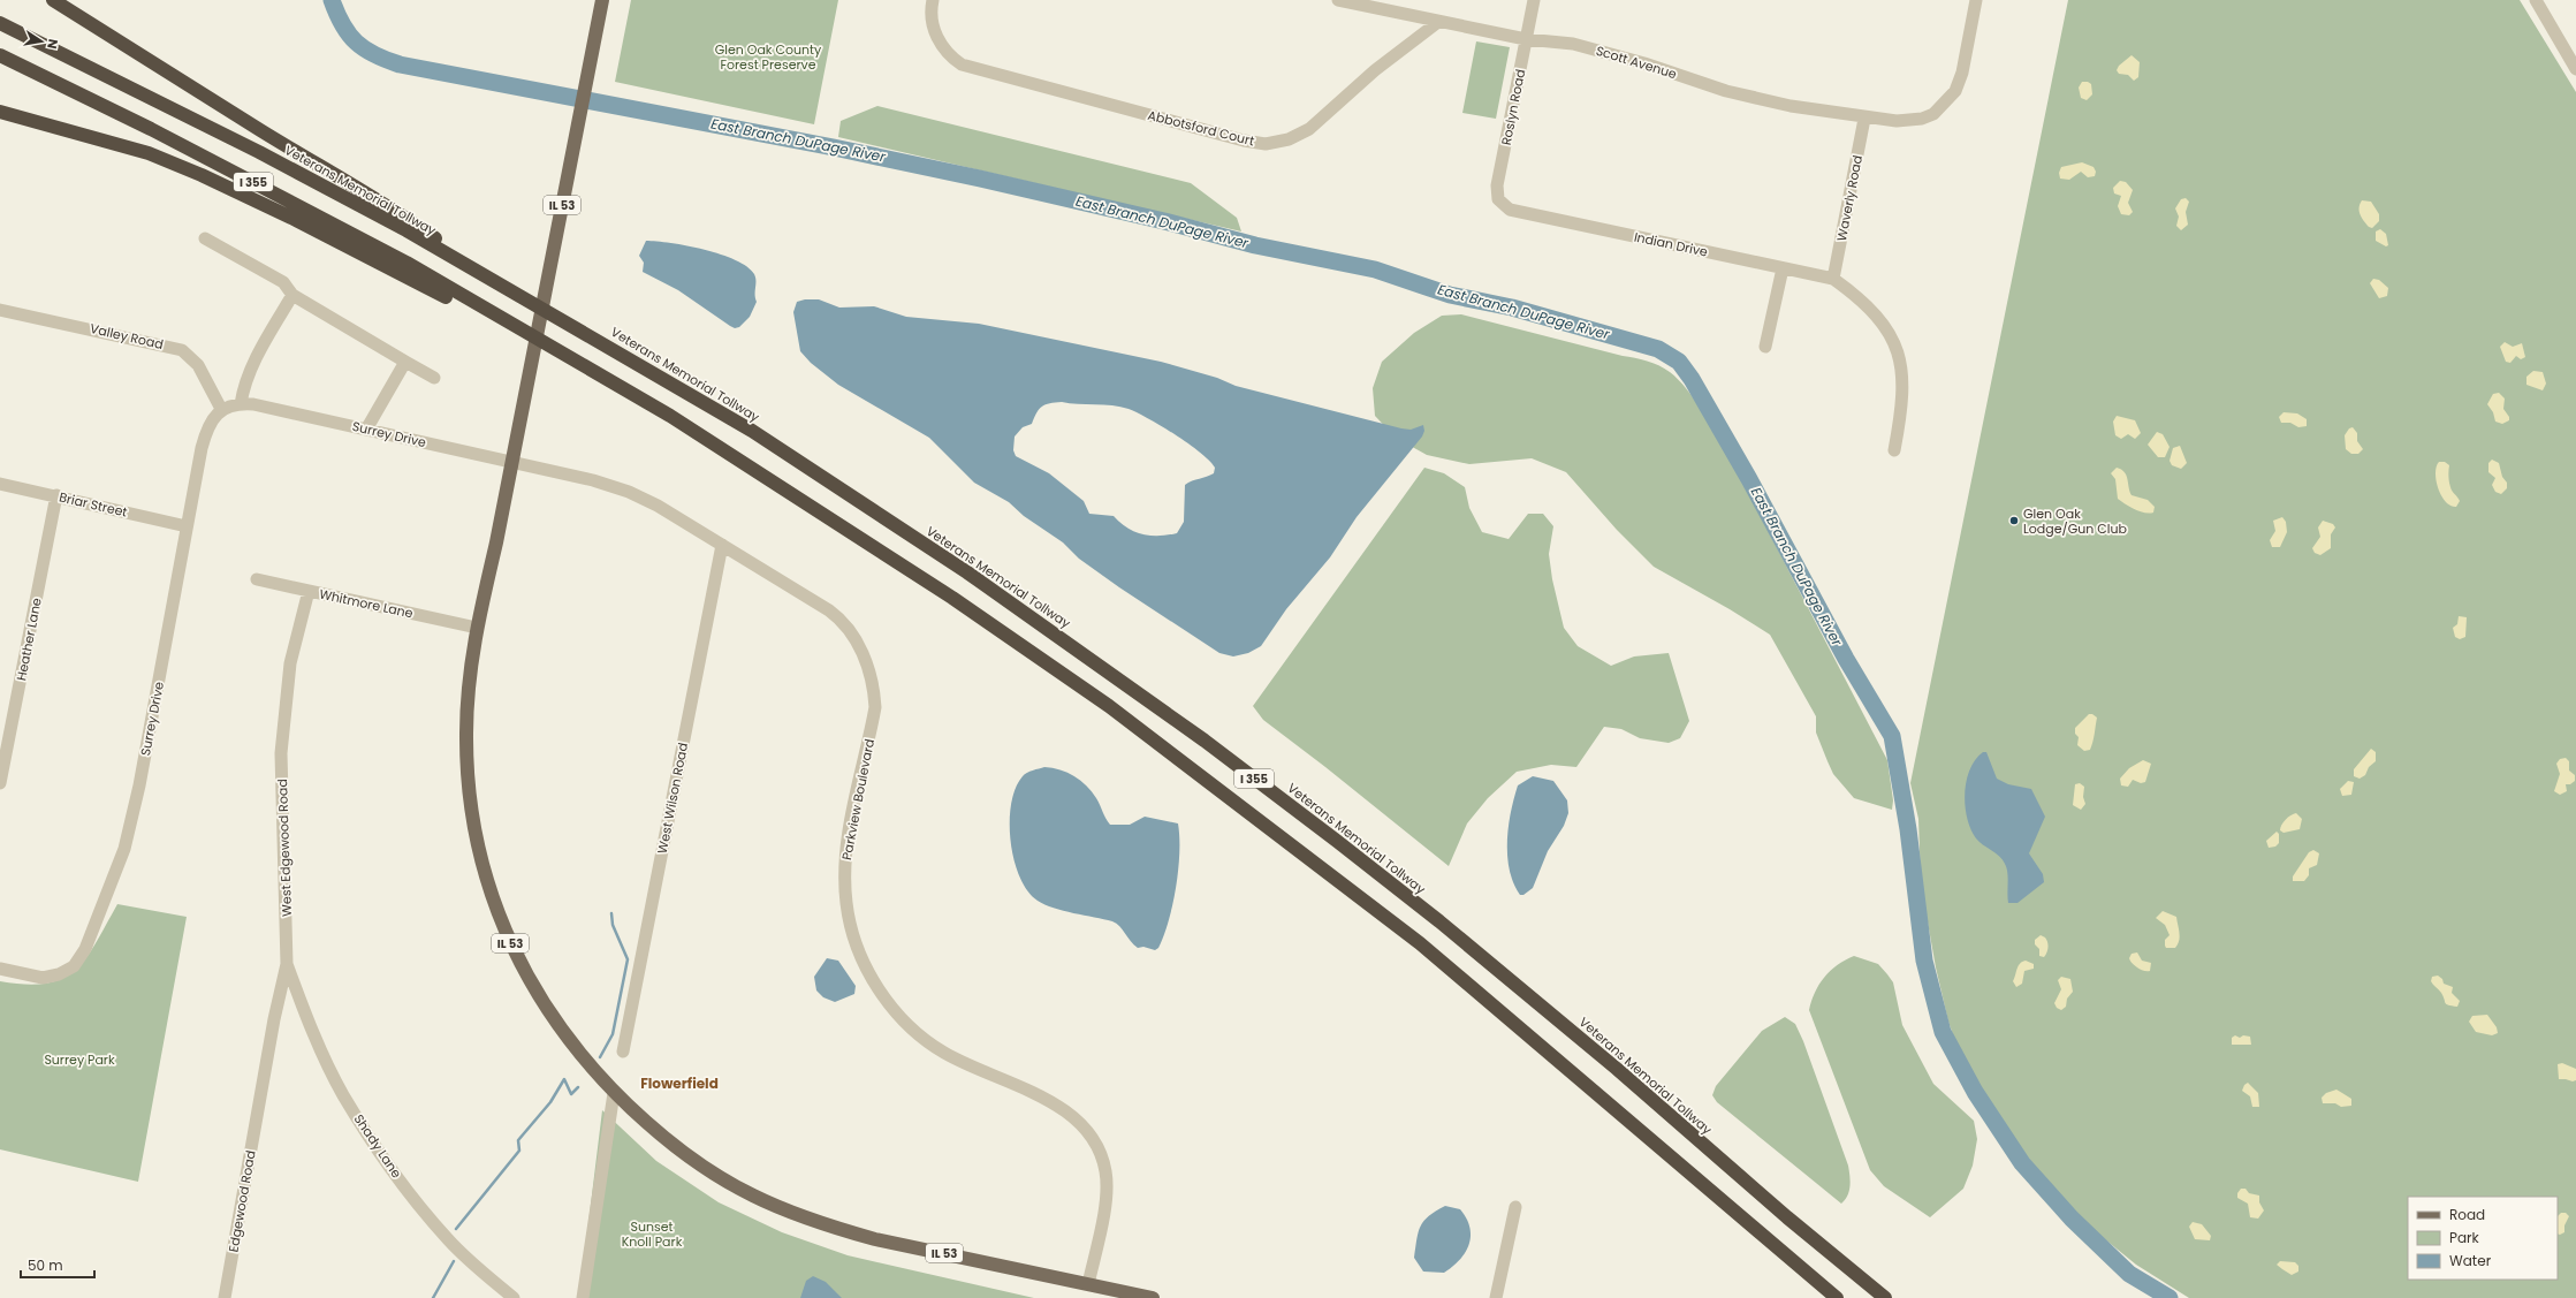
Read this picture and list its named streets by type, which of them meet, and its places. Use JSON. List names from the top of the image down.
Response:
{
  "streets": {
    "highway": ["I 355", "Veterans Memorial Tollway"],
    "main road": ["IL 53"],
    "street": [
      "Scott Avenue",
      "Roslyn Road",
      "Abbotsford Court",
      "Waverly Road",
      "Indian Drive",
      "Valley Road",
      "Surrey Drive",
      "Briar Street",
      "Whitmore Lane",
      "Heather Lane",
      "West Wilson Road",
      "Parkview Boulevard",
      "West Edgewood Road",
      "Shady Lane",
      "Edgewood Road"
    ]
  },
  "crossings": [
    ["Scott Avenue", "Roslyn Road"],
    ["Scott Avenue", "Abbotsford Court"],
    ["Scott Avenue", "Waverly Road"],
    ["Roslyn Road", "Indian Drive"],
    ["Waverly Road", "Indian Drive"],
    ["IL 53", "Surrey Drive"],
    ["IL 53", "Whitmore Lane"],
    ["IL 53", "Parkview Boulevard"],
    ["Valley Road", "Surrey Drive"],
    ["Surrey Drive", "Briar Street"],
    ["Surrey Drive", "Parkview Boulevard"],
    ["Briar Street", "Heather Lane"],
    ["Whitmore Lane", "West Edgewood Road"],
    ["West Wilson Road", "Parkview Boulevard"],
    ["West Edgewood Road", "Shady Lane"],
    ["West Edgewood Road", "Edgewood Road"]
  ],
  "districts": ["Flowerfield"],
  "water": ["East Branch DuPage River"],
  "parks": ["Glen Oak County Forest Preserve", "Surrey Park", "Sunset Knoll Park"],
  "places": ["Glen Oak Lodge/Gun Club"],
  "legend": ["Road", "Park", "Water"],
  "scale_bar": "50 m",
  "north": "right"
}
